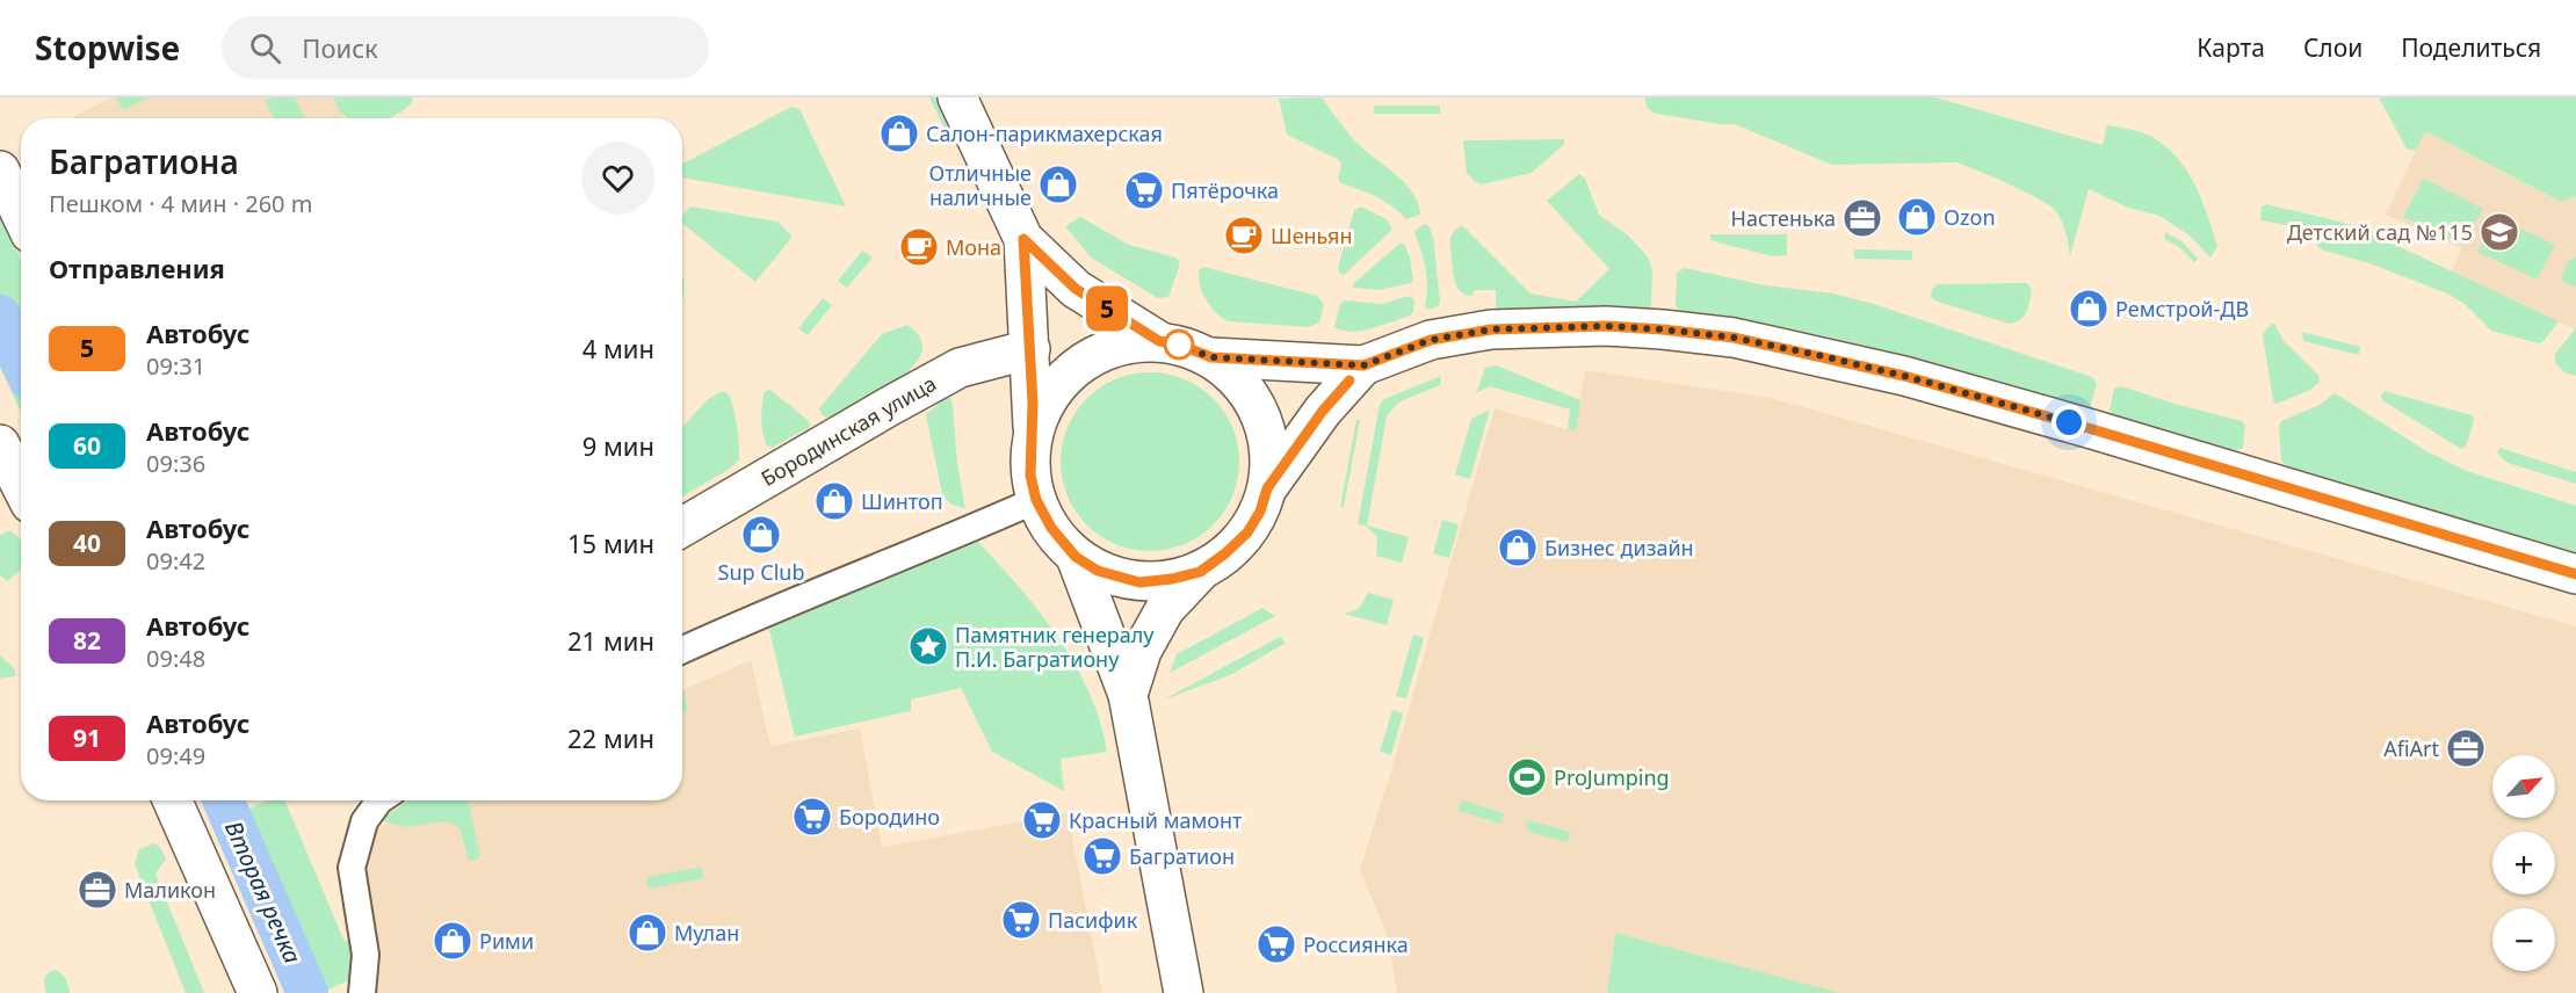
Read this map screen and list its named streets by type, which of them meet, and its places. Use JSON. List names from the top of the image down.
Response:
{
  "streets": {
    "main road": ["Бородинская улица"]
  },
  "water": ["Вторая речка"],
  "places": {
    "shop": [
      "Салон-парикмахерская",
      "Отличные наличные",
      "Ozon",
      "Ремстрой-ДВ",
      "Шинтоп",
      "Sup Club",
      "Бизнес дизайн",
      "Мулан",
      "Рими"
    ],
    "supermarket": [
      "Пятёрочка",
      "Бородино",
      "Красный мамонт",
      "Багратион",
      "Пасифик",
      "Россиянка"
    ],
    "office": ["Настенька", "AfiArt", "Маликон"],
    "school or university": ["Детский сад №115"],
    "cafe": ["Шеньян", "Мона"],
    "place": ["Памятник генералу П.И. Багратиону"],
    "sports": ["ProJumping"]
  },
  "lines": ["bus line 5"],
  "north": "top right",
  "page": {
    "header": "Stopwise",
    "search": "Поиск",
    "nav": ["Карта", "Слои", "Поделиться"],
    "on_map": "5",
    "heading": [
      ["Багратиона", "Пешком · 4 мин · 260 m"],
      "Отправления"
    ],
    "list": [
      {
        "mark": "5",
        "name": "Автобус",
        "note": "09:31",
        "value": "4 мин"
      },
      {
        "mark": "60",
        "name": "Автобус",
        "note": "09:36",
        "value": "9 мин"
      },
      {
        "mark": "40",
        "name": "Автобус",
        "note": "09:42",
        "value": "15 мин"
      },
      {
        "mark": "82",
        "name": "Автобус",
        "note": "09:48",
        "value": "21 мин"
      },
      {
        "mark": "91",
        "name": "Автобус",
        "note": "09:49",
        "value": "22 мин"
      }
    ],
    "map_buttons": ["+", "−"]
  }
}
